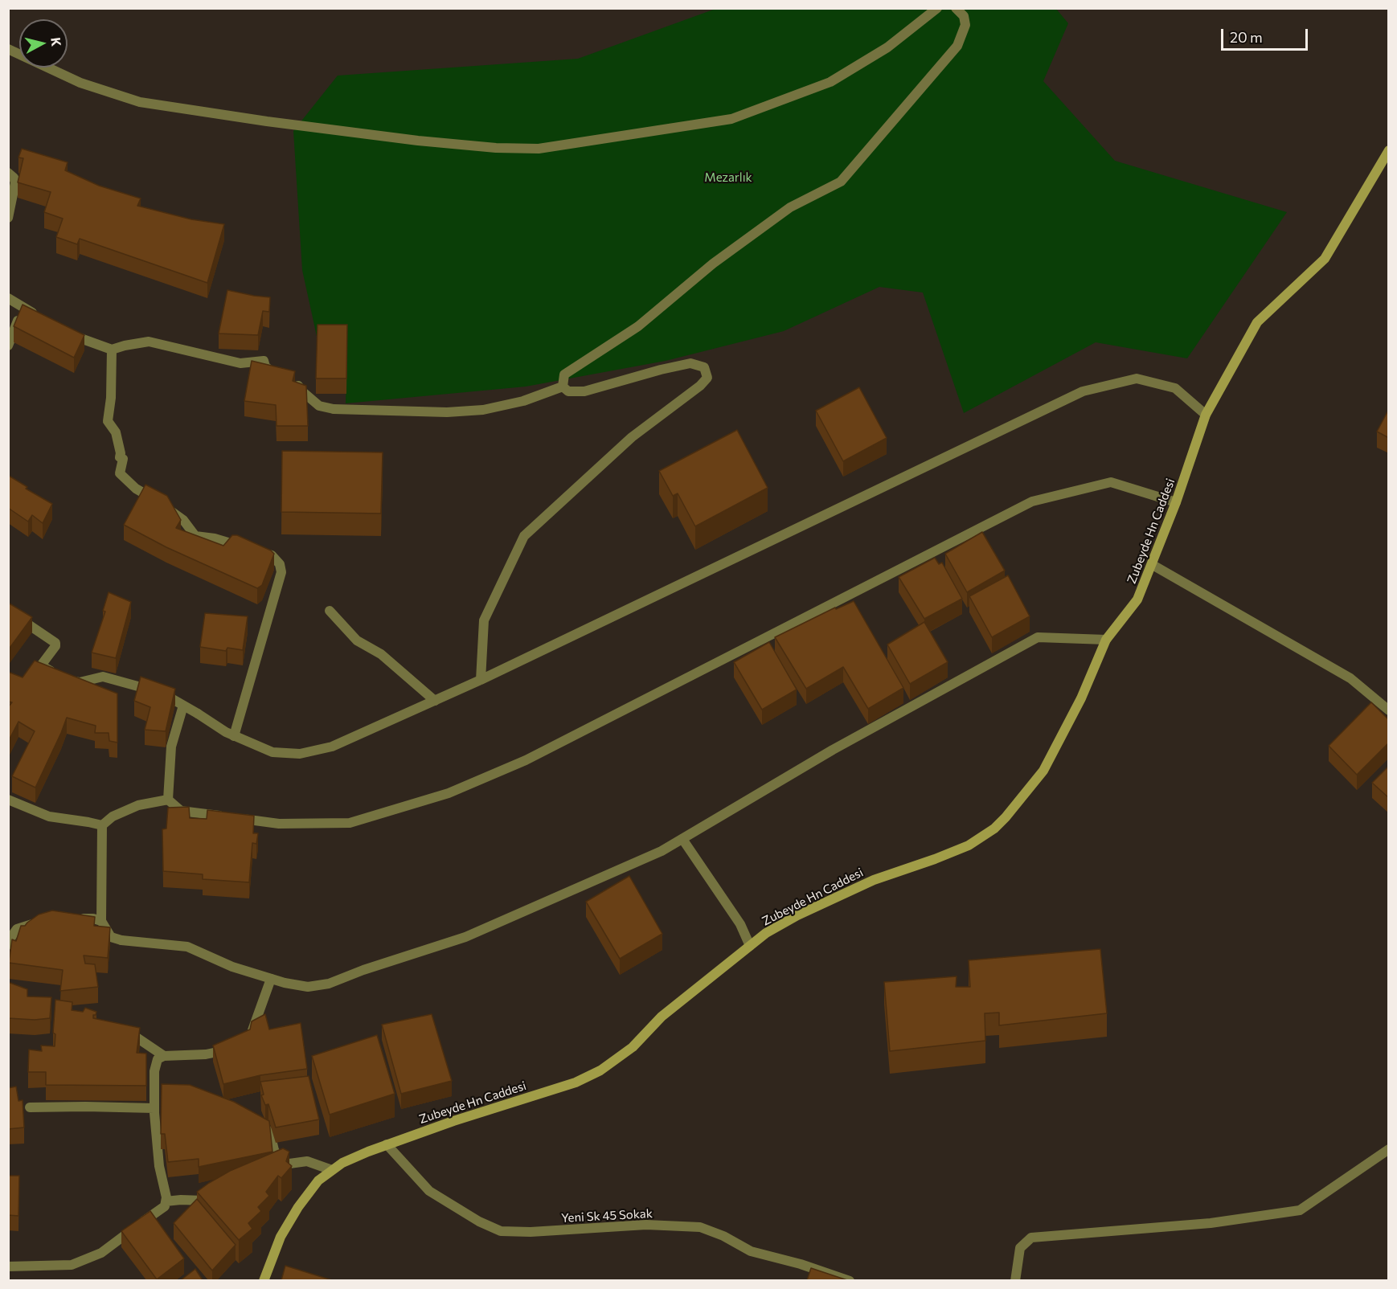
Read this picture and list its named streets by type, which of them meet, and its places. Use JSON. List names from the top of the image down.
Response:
{
  "streets": {
    "main road": ["Zubeyde Hn Caddesi"],
    "street": ["Yeni Sk 45 Sokak"]
  },
  "crossings": [
    ["Zubeyde Hn Caddesi", "Yeni Sk 45 Sokak"]
  ],
  "parks": ["Mezarlık"],
  "scale_bar": "20 m",
  "north": "right"
}
